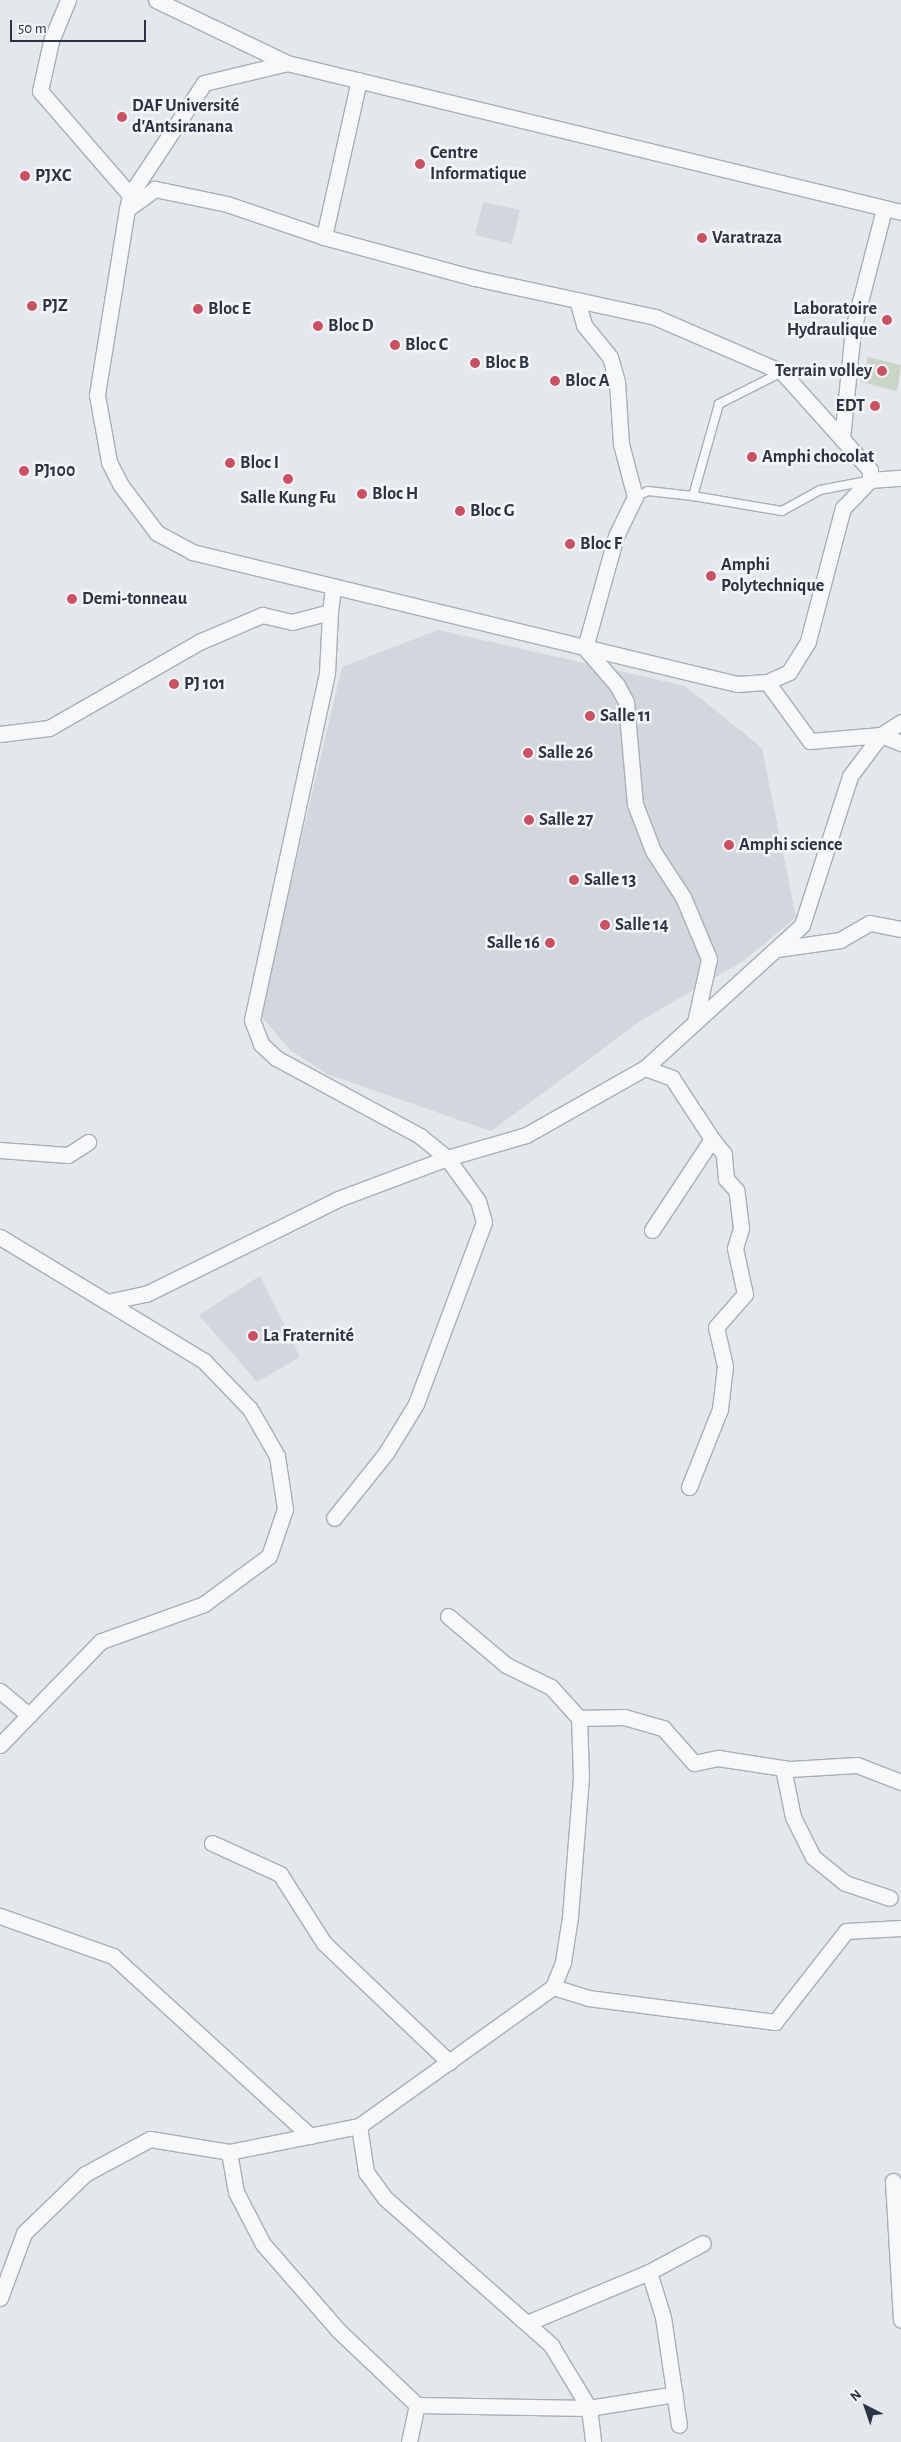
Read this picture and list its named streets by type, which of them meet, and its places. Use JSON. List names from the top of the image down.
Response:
{
  "places": [
    "DAF Université d'Antsiranana",
    "Centre Informatique",
    "PJXC",
    "Varatraza",
    "PJZ",
    "Bloc E",
    "Laboratoire Hydraulique",
    "Bloc D",
    "Bloc C",
    "Bloc B",
    "Terrain volley",
    "Bloc A",
    "EDT",
    "Amphi chocolat",
    "Bloc I",
    "PJ100",
    "Salle Kung Fu",
    "Bloc H",
    "Bloc G",
    "Bloc F",
    "Amphi Polytechnique",
    "Demi-tonneau",
    "PJ 101",
    "Salle 11",
    "Salle 26",
    "Salle 27",
    "Amphi science",
    "Salle 13",
    "Salle 14",
    "Salle 16",
    "La Fraternité"
  ],
  "scale_bar": "50 m",
  "north": "top left"
}
